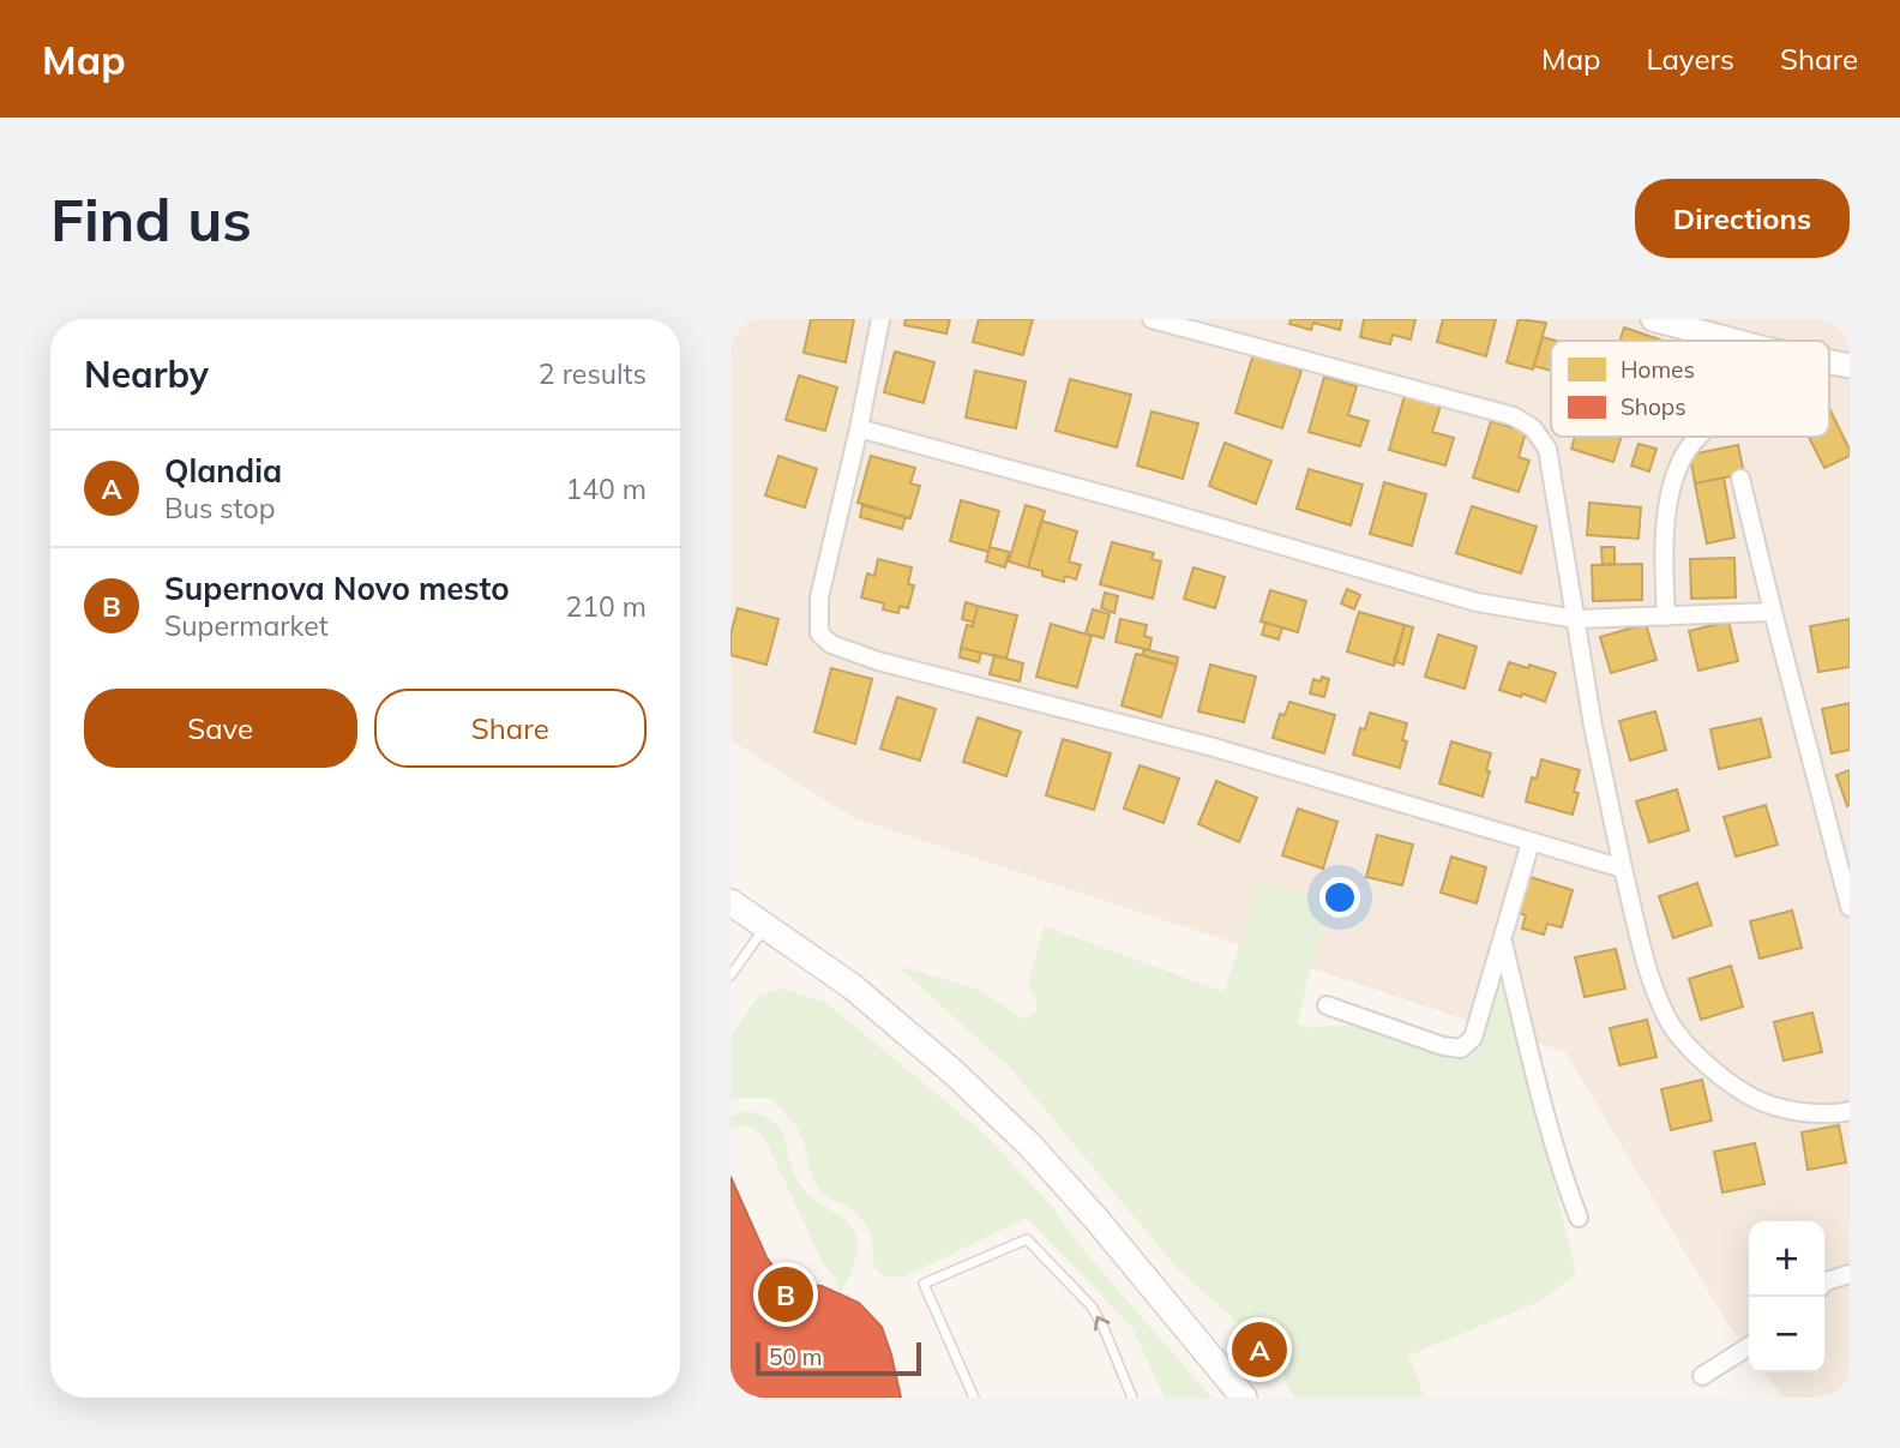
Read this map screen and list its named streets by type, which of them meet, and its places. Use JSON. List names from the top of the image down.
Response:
{
  "legend": ["Homes", "Shops"],
  "scale_bar": "50 m",
  "page": {
    "header": "Map",
    "nav": ["Map", "Layers", "Share"],
    "buttons": [
      "Directions",
      ["Save", "Share"]
    ],
    "title": "Find us",
    "heading": ["Nearby", "2 results"],
    "list": [
      {
        "mark": "A",
        "name": "Qlandia",
        "note": "Bus stop",
        "value": "140 m"
      },
      {
        "mark": "B",
        "name": "Supernova Novo mesto",
        "note": "Supermarket",
        "value": "210 m"
      }
    ],
    "map_buttons": ["+", "−"],
    "pins": ["B", "A"],
    "scale": "50 m"
  }
}
